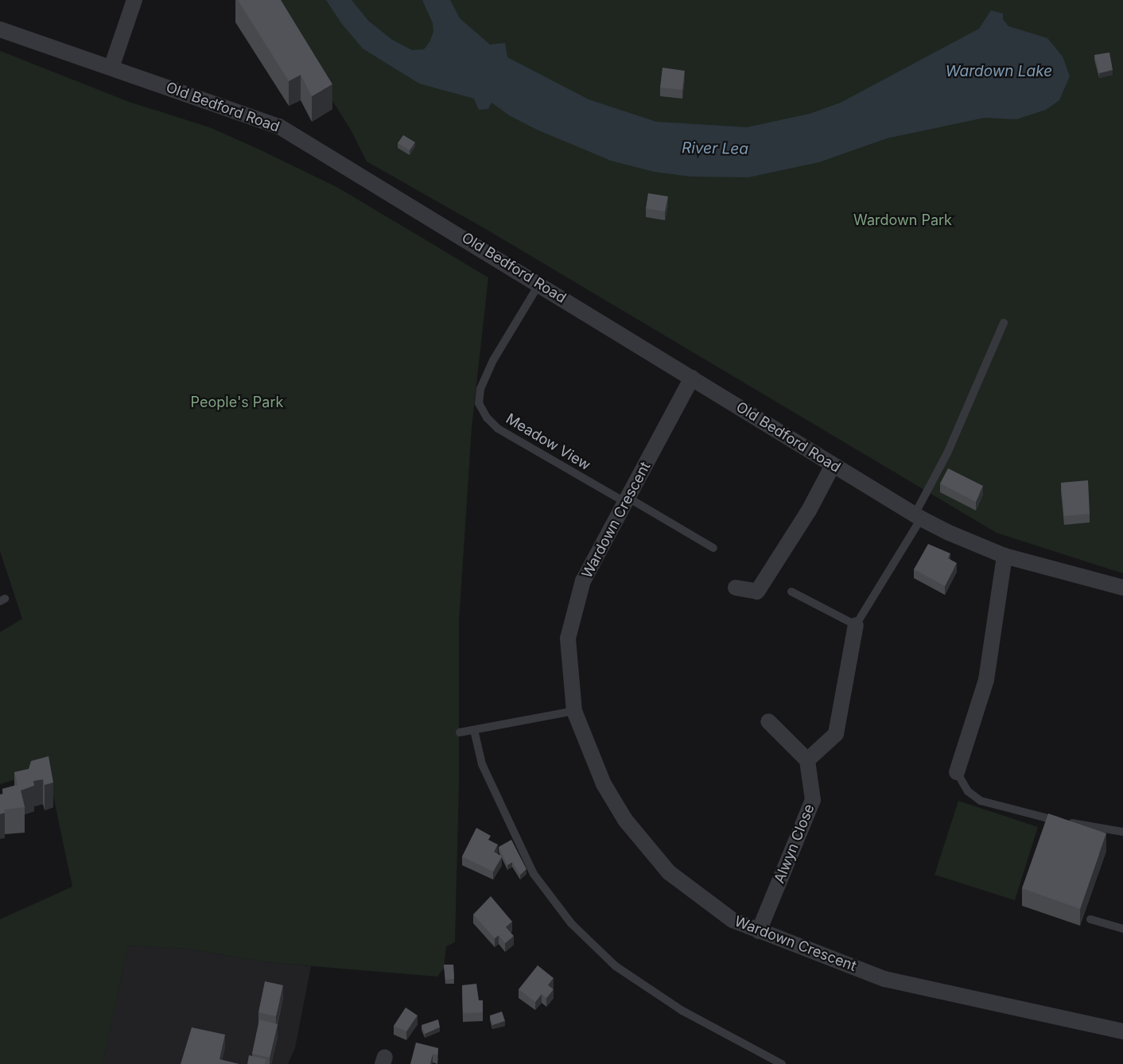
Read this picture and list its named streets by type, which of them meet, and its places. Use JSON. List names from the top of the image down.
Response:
{
  "streets": {
    "street": ["Old Bedford Road", "Wardown Crescent", "Alwyn Close"],
    "lane": ["Meadow View"]
  },
  "crossings": [
    ["Old Bedford Road", "Meadow View"],
    ["Old Bedford Road", "Wardown Crescent"],
    ["Meadow View", "Wardown Crescent"],
    ["Wardown Crescent", "Alwyn Close"]
  ],
  "water": ["Wardown Lake", "River Lea"],
  "parks": ["Wardown Park", "People's Park"]
}
